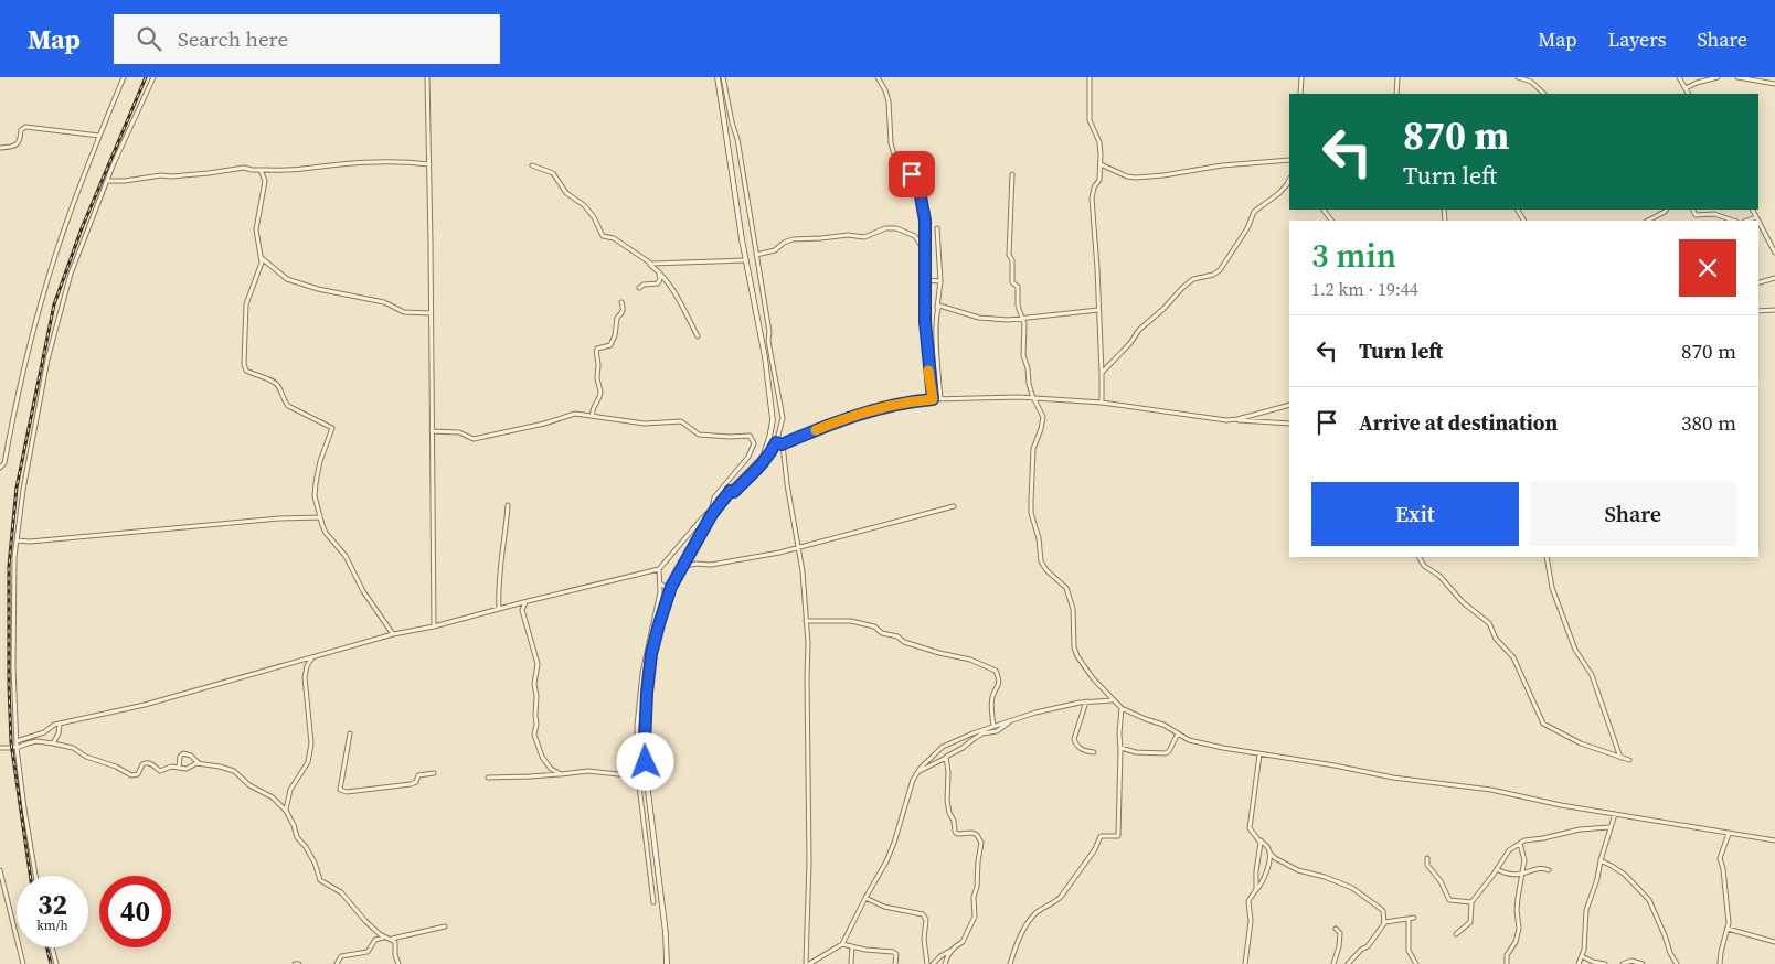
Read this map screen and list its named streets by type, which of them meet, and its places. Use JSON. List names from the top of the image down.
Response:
{
  "page": {
    "header": "Map",
    "search": "Search here",
    "nav": ["Map", "Layers", "Share"],
    "turn": ["870 m", "Turn left"],
    "heading": ["3 min", "1.2 km · 19:44"],
    "list": [
      {
        "name": "Turn left",
        "value": "870 m"
      },
      {
        "name": "Arrive at destination",
        "value": "380 m"
      }
    ],
    "buttons": ["Exit", "Share"],
    "speed": "32 km/h",
    "limit": "40"
  }
}
